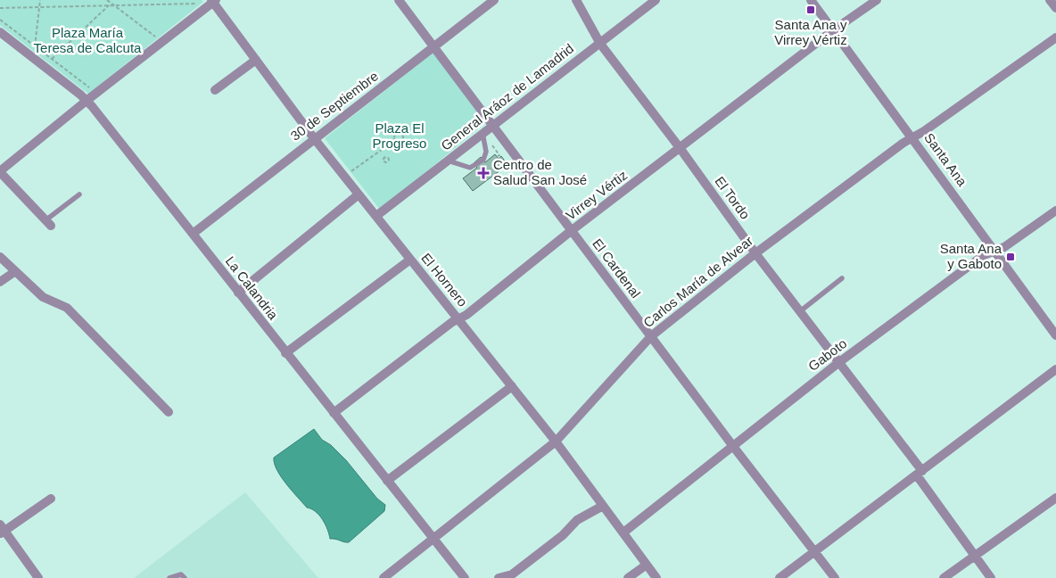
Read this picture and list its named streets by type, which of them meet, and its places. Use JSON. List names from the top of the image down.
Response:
{
  "streets": {
    "street": [
      "General Aráoz de Lamadrid",
      "30 de Septiembre",
      "Santa Ana",
      "Virrey Vértiz",
      "El Tordo",
      "El Cardenal",
      "El Hornero",
      "Carlos María de Alvear",
      "La Calandria",
      "Gaboto"
    ]
  },
  "crossings": [
    ["General Aráoz de Lamadrid", "El Tordo"],
    ["General Aráoz de Lamadrid", "El Cardenal"],
    ["General Aráoz de Lamadrid", "El Hornero"],
    ["30 de Septiembre", "El Cardenal"],
    ["30 de Septiembre", "El Hornero"],
    ["30 de Septiembre", "La Calandria"],
    ["Santa Ana", "Virrey Vértiz"],
    ["Santa Ana", "Carlos María de Alvear"],
    ["Santa Ana", "Gaboto"],
    ["Virrey Vértiz", "El Tordo"],
    ["Virrey Vértiz", "El Cardenal"],
    ["Virrey Vértiz", "El Hornero"],
    ["Virrey Vértiz", "La Calandria"],
    ["El Tordo", "Carlos María de Alvear"],
    ["El Tordo", "Gaboto"],
    ["El Cardenal", "Carlos María de Alvear"],
    ["El Cardenal", "Gaboto"],
    ["El Hornero", "Carlos María de Alvear"],
    ["El Hornero", "Gaboto"],
    ["Carlos María de Alvear", "La Calandria"]
  ],
  "parks": ["Plaza María Teresa de Calcuta", "Plaza El Progreso"],
  "places": {
    "transit": ["Santa Ana y Virrey Vértiz", "Santa Ana y Gaboto"],
    "health": ["Centro de Salud San José"]
  }
}
